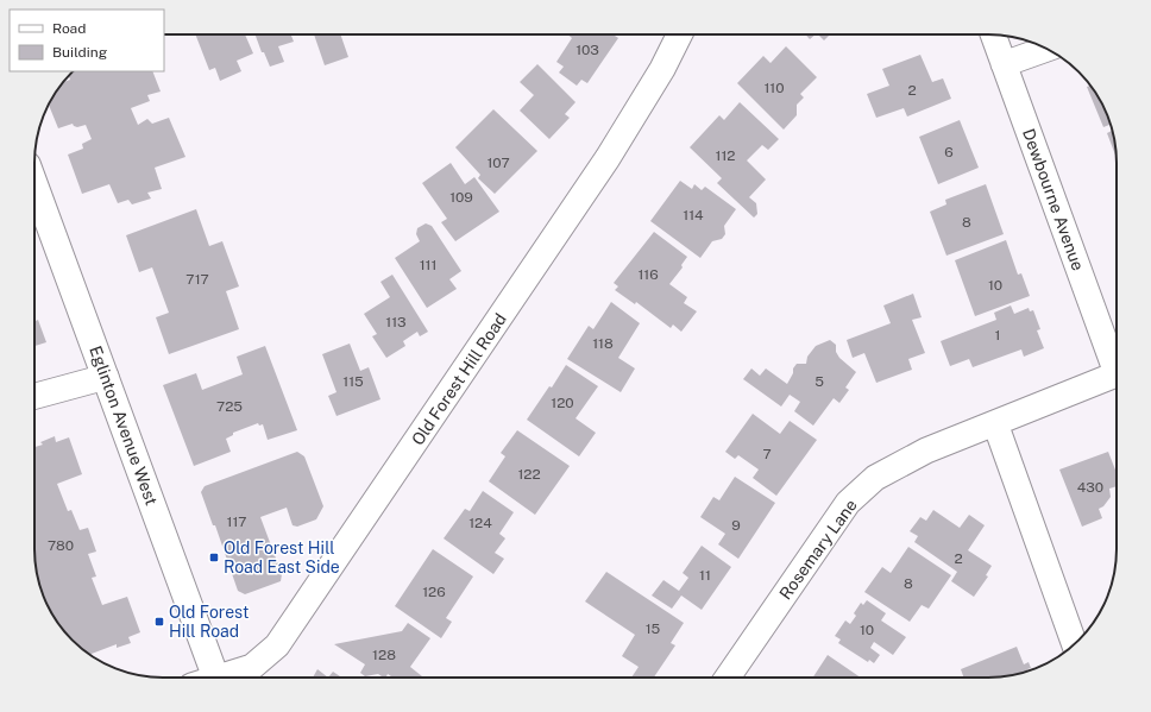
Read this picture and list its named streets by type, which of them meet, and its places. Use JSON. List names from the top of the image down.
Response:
{
  "streets": {
    "main road": ["Eglinton Avenue West"],
    "street": ["Dewbourne Avenue", "Old Forest Hill Road", "Rosemary Lane"]
  },
  "places": {
    "transit": ["Old Forest Hill Road East Side", "Old Forest Hill Road"]
  },
  "house_numbers": [
    "103",
    "110",
    "2",
    "6",
    "112",
    "107",
    "109",
    "114",
    "8",
    "111",
    "116",
    "717",
    "10",
    "113",
    "1",
    "118",
    "115",
    "5",
    "120",
    "725",
    "7",
    "122",
    "430",
    "117",
    "124",
    "9",
    "780",
    "2",
    "11",
    "8",
    "126",
    "15",
    "10",
    "128"
  ],
  "legend": ["Road", "Building"]
}
